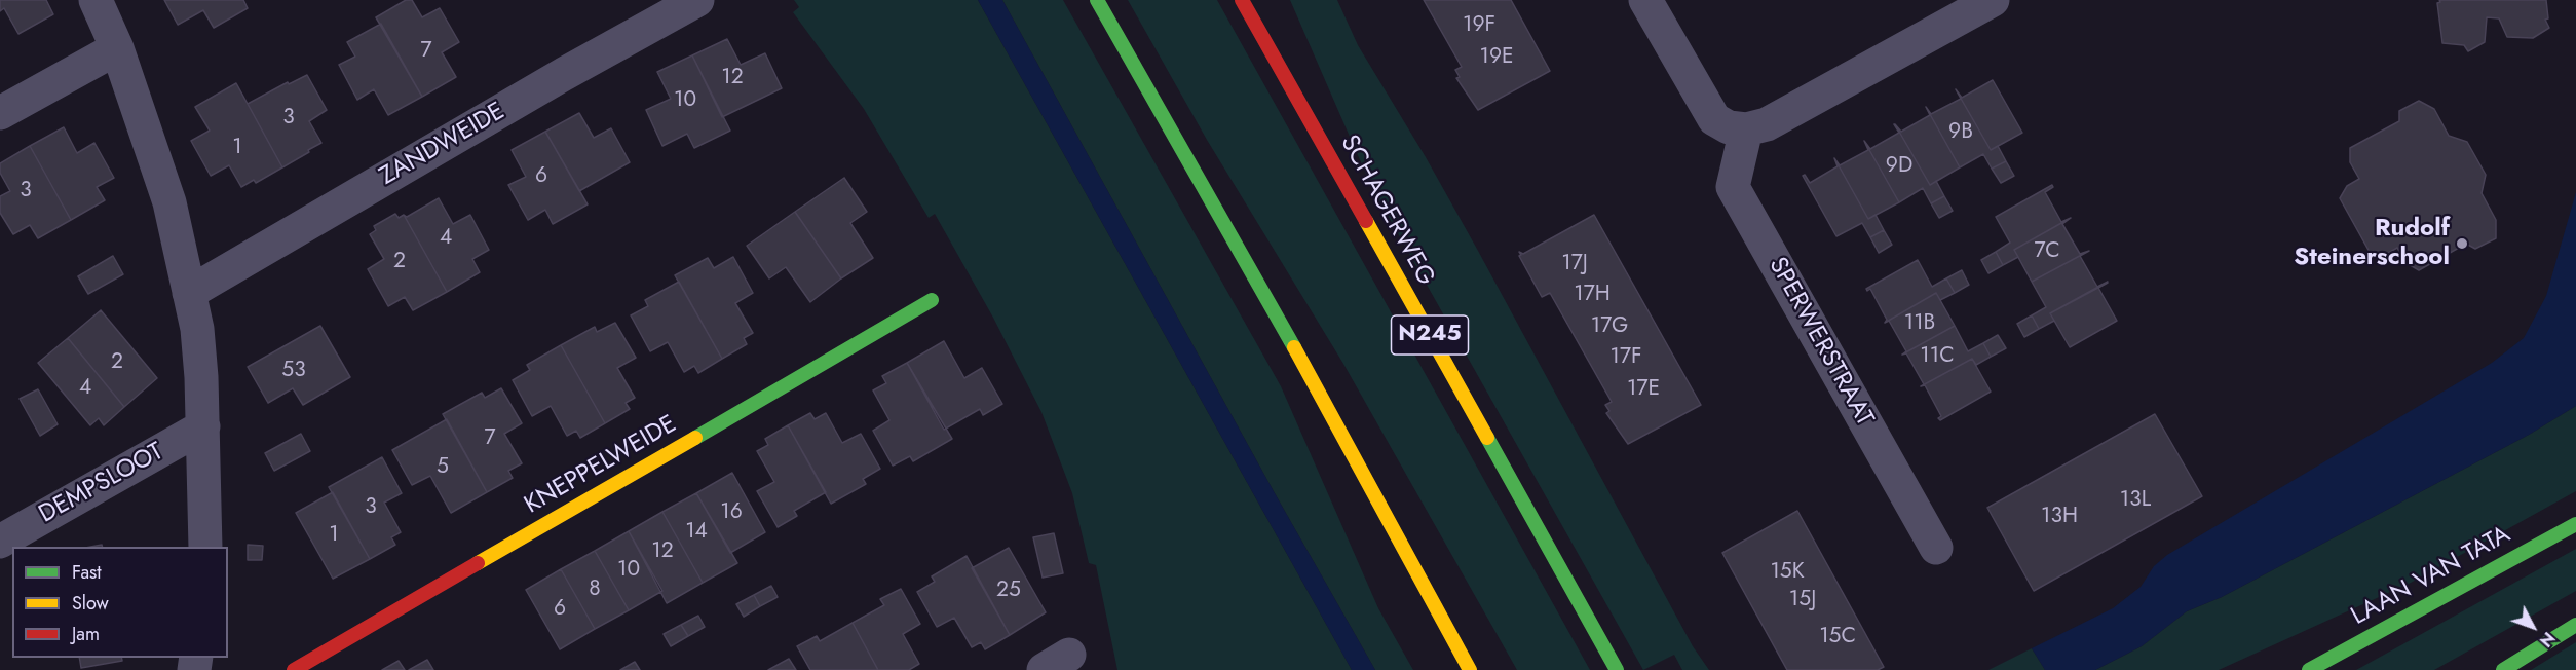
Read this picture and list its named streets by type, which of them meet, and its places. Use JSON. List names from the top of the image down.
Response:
{
  "streets": {
    "main road": [
      "SCHAGERWEG",
      "N245",
      "KNEPPELWEIDE",
      "LAAN VAN TATA"
    ],
    "street": ["ZANDWEIDE", "SPERWERSTRAAT", "DEMPSLOOT"]
  },
  "places": ["Rudolf Steinerschool"],
  "house_numbers": [
    "19F",
    "7",
    "19E",
    "12",
    "10",
    "3",
    "9B",
    "1",
    "9D",
    "6",
    "3",
    "4",
    "7C",
    "2",
    "17J",
    "17H",
    "11B",
    "17G",
    "11C",
    "17F",
    "2",
    "53",
    "4",
    "17E",
    "7",
    "5",
    "13L",
    "3",
    "16",
    "13H",
    "14",
    "1",
    "12",
    "10",
    "15K",
    "8",
    "25",
    "15J",
    "6",
    "15C"
  ],
  "legend": ["Fast", "Slow", "Jam"],
  "north": "bottom right"
}
